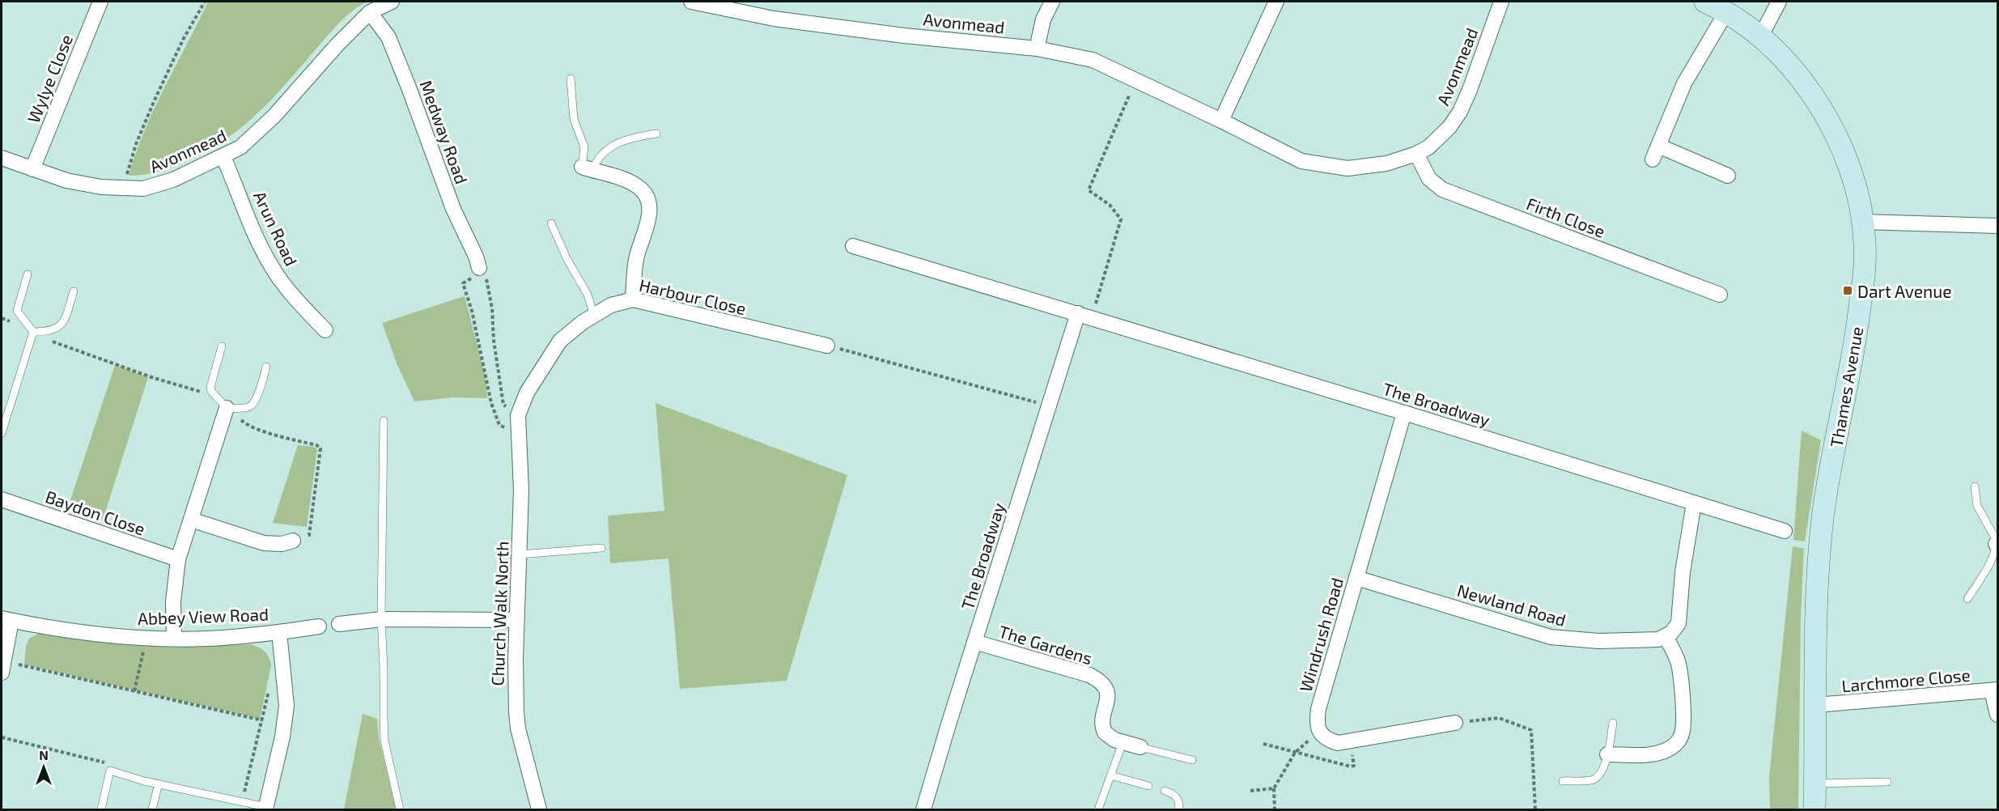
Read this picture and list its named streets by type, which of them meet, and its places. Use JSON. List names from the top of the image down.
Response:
{
  "streets": {
    "street": [
      "Avonmead",
      "Wylye Close",
      "Medway Road",
      "Firth Close",
      "Arun Road",
      "Harbour Close",
      "Thames Avenue",
      "The Broadway",
      "Baydon Close",
      "Newland Road",
      "Church Walk North",
      "Abbey View Road",
      "Windrush Road",
      "The Gardens",
      "Larchmore Close"
    ]
  },
  "crossings": [
    ["Avonmead", "Wylye Close"],
    ["Avonmead", "Medway Road"],
    ["Avonmead", "Firth Close"],
    ["Avonmead", "Arun Road"],
    ["Harbour Close", "Church Walk North"],
    ["Thames Avenue", "Larchmore Close"],
    ["The Broadway", "Windrush Road"],
    ["The Broadway", "The Gardens"],
    ["Newland Road", "Windrush Road"]
  ],
  "places": {
    "transit": ["Dart Avenue"]
  },
  "north": "top"
}
